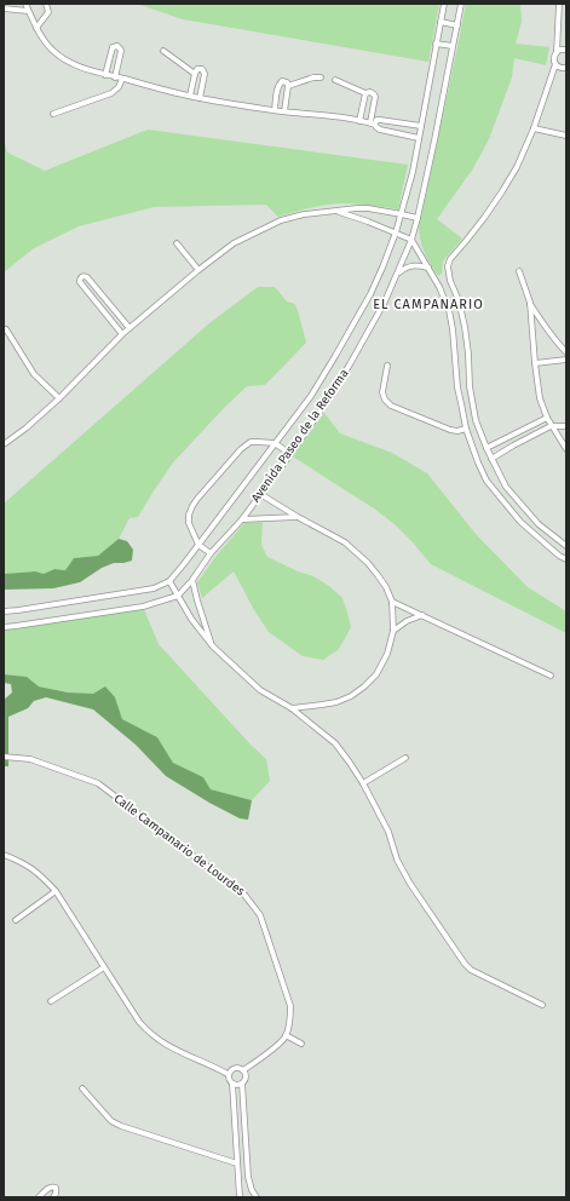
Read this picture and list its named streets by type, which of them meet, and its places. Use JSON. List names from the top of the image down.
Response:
{
  "streets": {
    "street": ["Avenida Paseo de la Reforma", "Calle Campanario de Lourdes"]
  },
  "districts": ["EL CAMPANARIO"]
}
